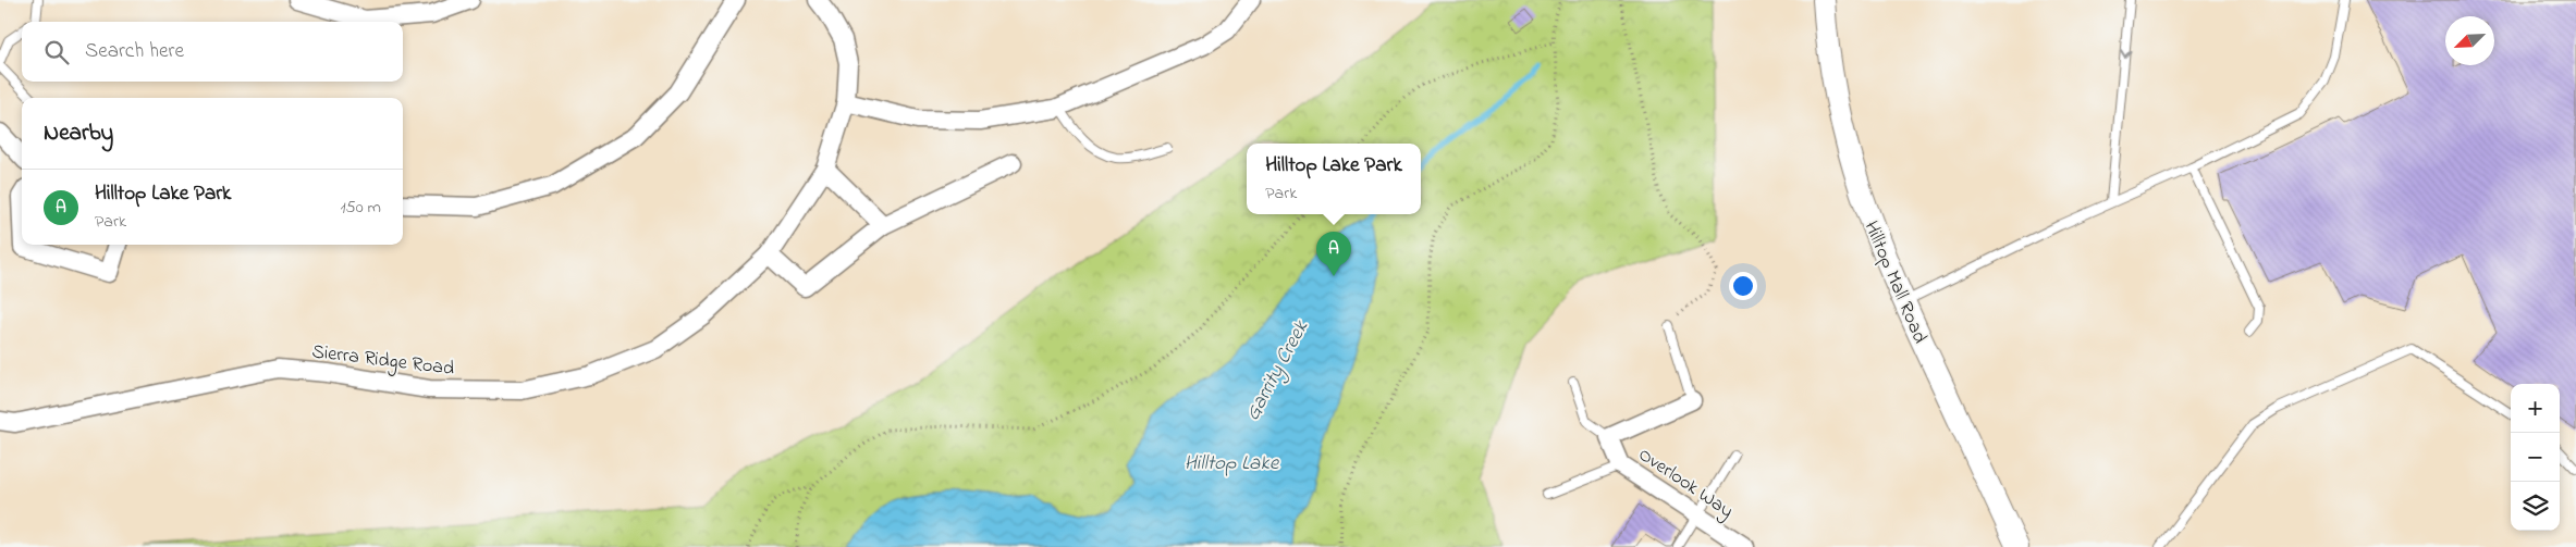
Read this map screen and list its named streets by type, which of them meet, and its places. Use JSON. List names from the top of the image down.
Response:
{
  "streets": {
    "street": ["Hilltop Mall Road", "Sierra Ridge Road", "Overlook Way"]
  },
  "water": ["Garrity Creek", "Hilltop Lake"],
  "north": "bottom left",
  "page": {
    "search": "Search here",
    "heading": "Nearby",
    "popup": ["Hilltop Lake Park", "Park"],
    "list": [
      {
        "mark": "A",
        "name": "Hilltop Lake Park",
        "note": "Park",
        "value": "150 m"
      }
    ],
    "pins": "A",
    "map_buttons": ["+", "−"]
  }
}
